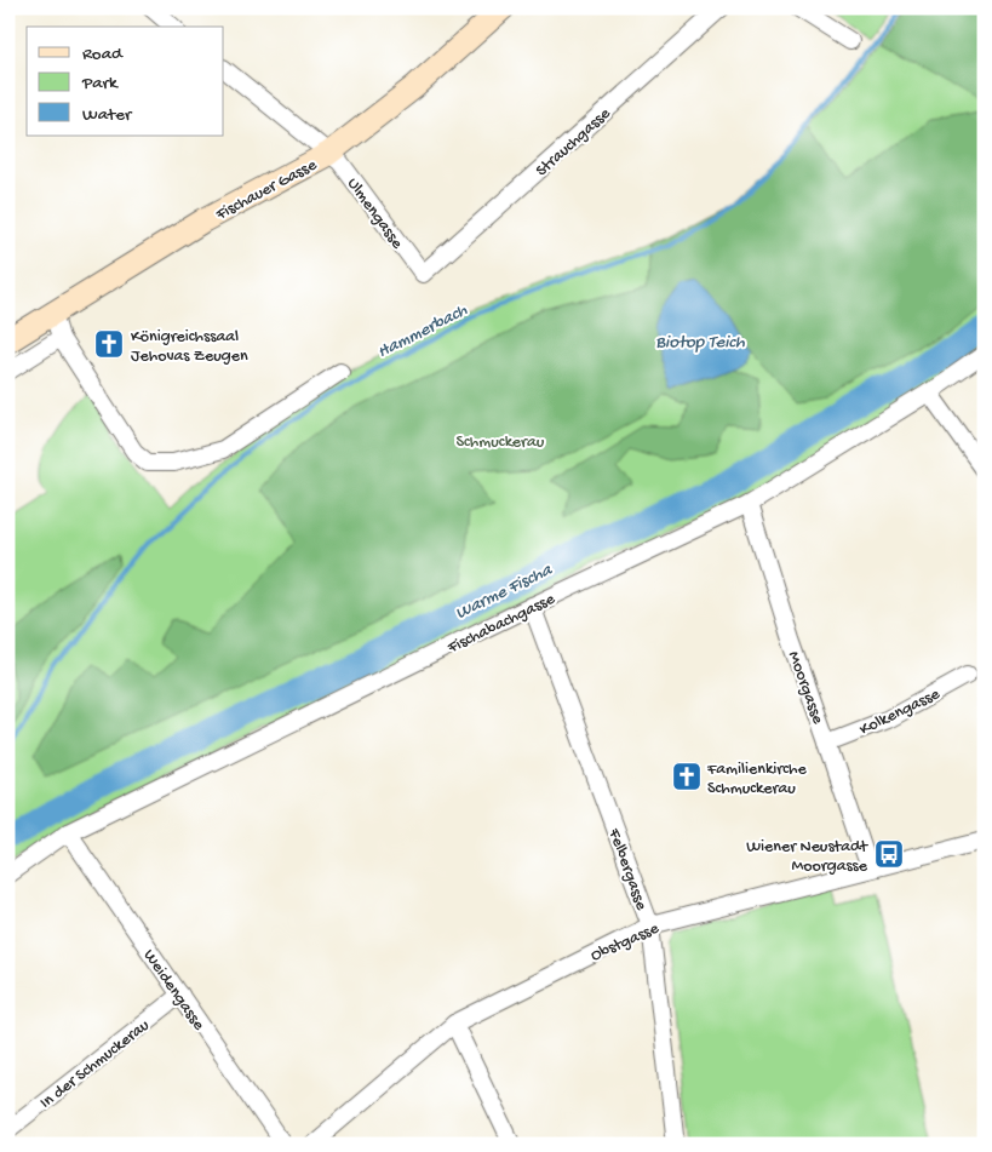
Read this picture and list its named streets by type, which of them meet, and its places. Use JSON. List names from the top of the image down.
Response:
{
  "streets": {
    "main road": ["Fischauer Gasse"],
    "street": [
      "Strauchgasse",
      "Ulmengasse",
      "Fischabachgasse",
      "Moorgasse",
      "Kolkengasse",
      "Felbergasse",
      "Obstgasse",
      "Weidengasse",
      "In der Schmuckerau"
    ]
  },
  "crossings": [
    ["Strauchgasse", "Ulmengasse"],
    ["Fischauer Gasse", "Ulmengasse"],
    ["Fischabachgasse", "Moorgasse"],
    ["Fischabachgasse", "Felbergasse"],
    ["Fischabachgasse", "Weidengasse"],
    ["Moorgasse", "Kolkengasse"],
    ["Moorgasse", "Obstgasse"],
    ["Felbergasse", "Obstgasse"],
    ["Weidengasse", "In der Schmuckerau"]
  ],
  "water": ["Hammerbach", "Biotop Teich", "Warme Fischa"],
  "parks": ["Schmuckerau"],
  "places": {
    "church": ["Königreichssaal Jehovas Zeugen", "Familienkirche Schmuckerau"],
    "bus stop": ["Wiener Neustadt Moorgasse"]
  },
  "legend": ["Road", "Park", "Water"]
}
